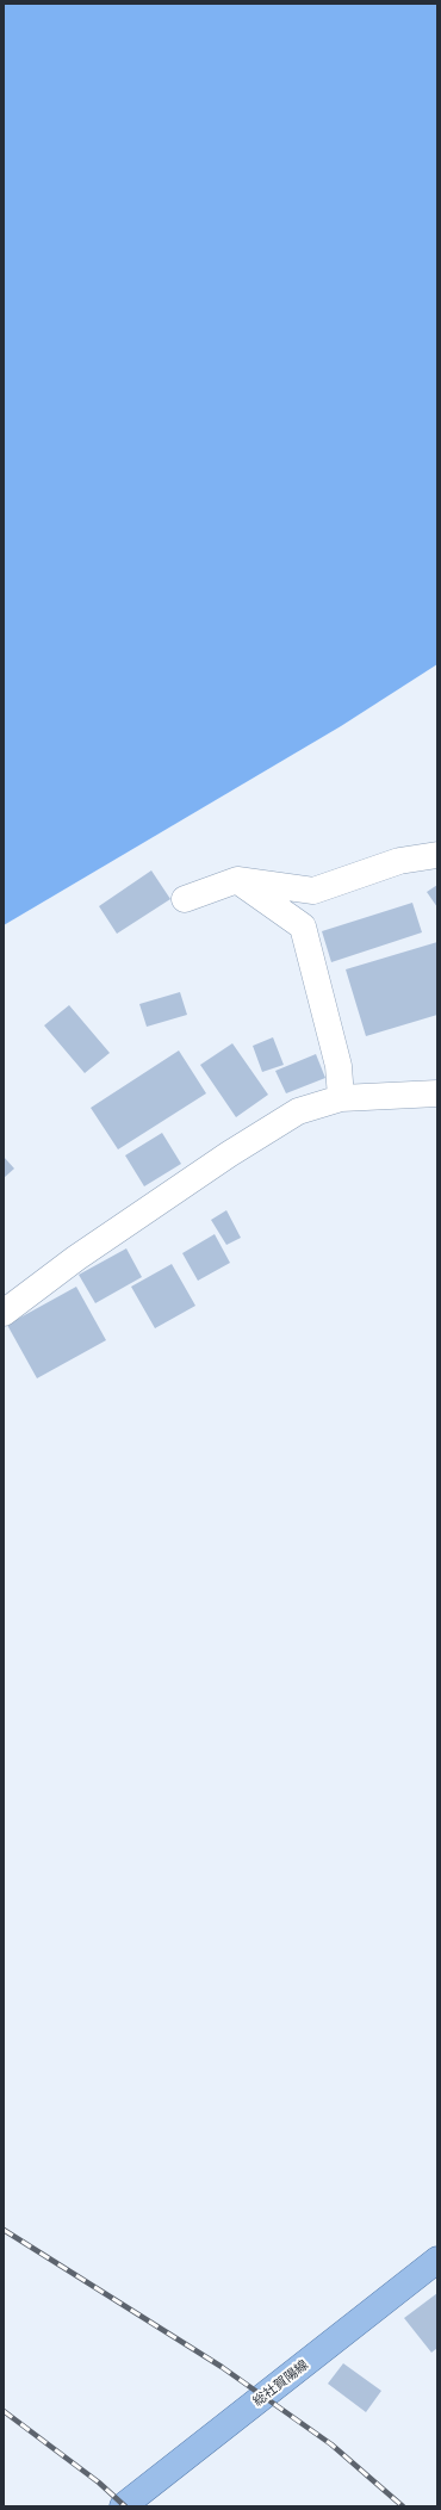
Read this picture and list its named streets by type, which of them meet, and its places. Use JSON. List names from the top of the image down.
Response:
{
  "streets": {
    "main road": ["総社賀陽線"]
  }
}
